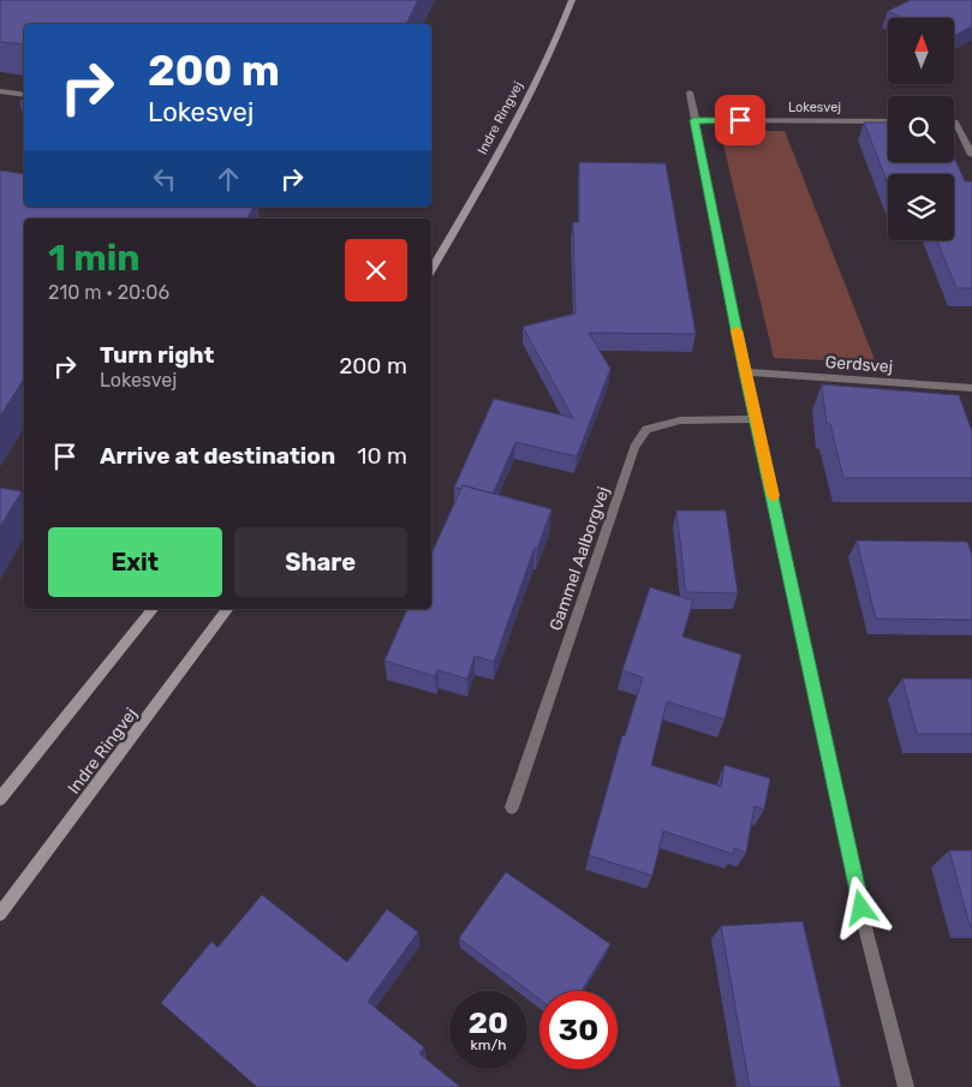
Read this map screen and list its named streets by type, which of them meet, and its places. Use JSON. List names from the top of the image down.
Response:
{
  "streets": {
    "street": [
      "Lokesvej",
      "Indre Ringvej",
      "Gerdsvej",
      "Gammel Aalborgvej"
    ]
  },
  "north": "top",
  "page": {
    "turn": ["200 m", "Lokesvej"],
    "heading": ["1 min", "210 m · 20:06"],
    "list": [
      {
        "name": "Turn right",
        "note": "Lokesvej",
        "value": "200 m"
      },
      {
        "name": "Arrive at destination",
        "value": "10 m"
      }
    ],
    "buttons": ["Exit", "Share"],
    "speed": "20 km/h",
    "limit": "30"
  }
}
